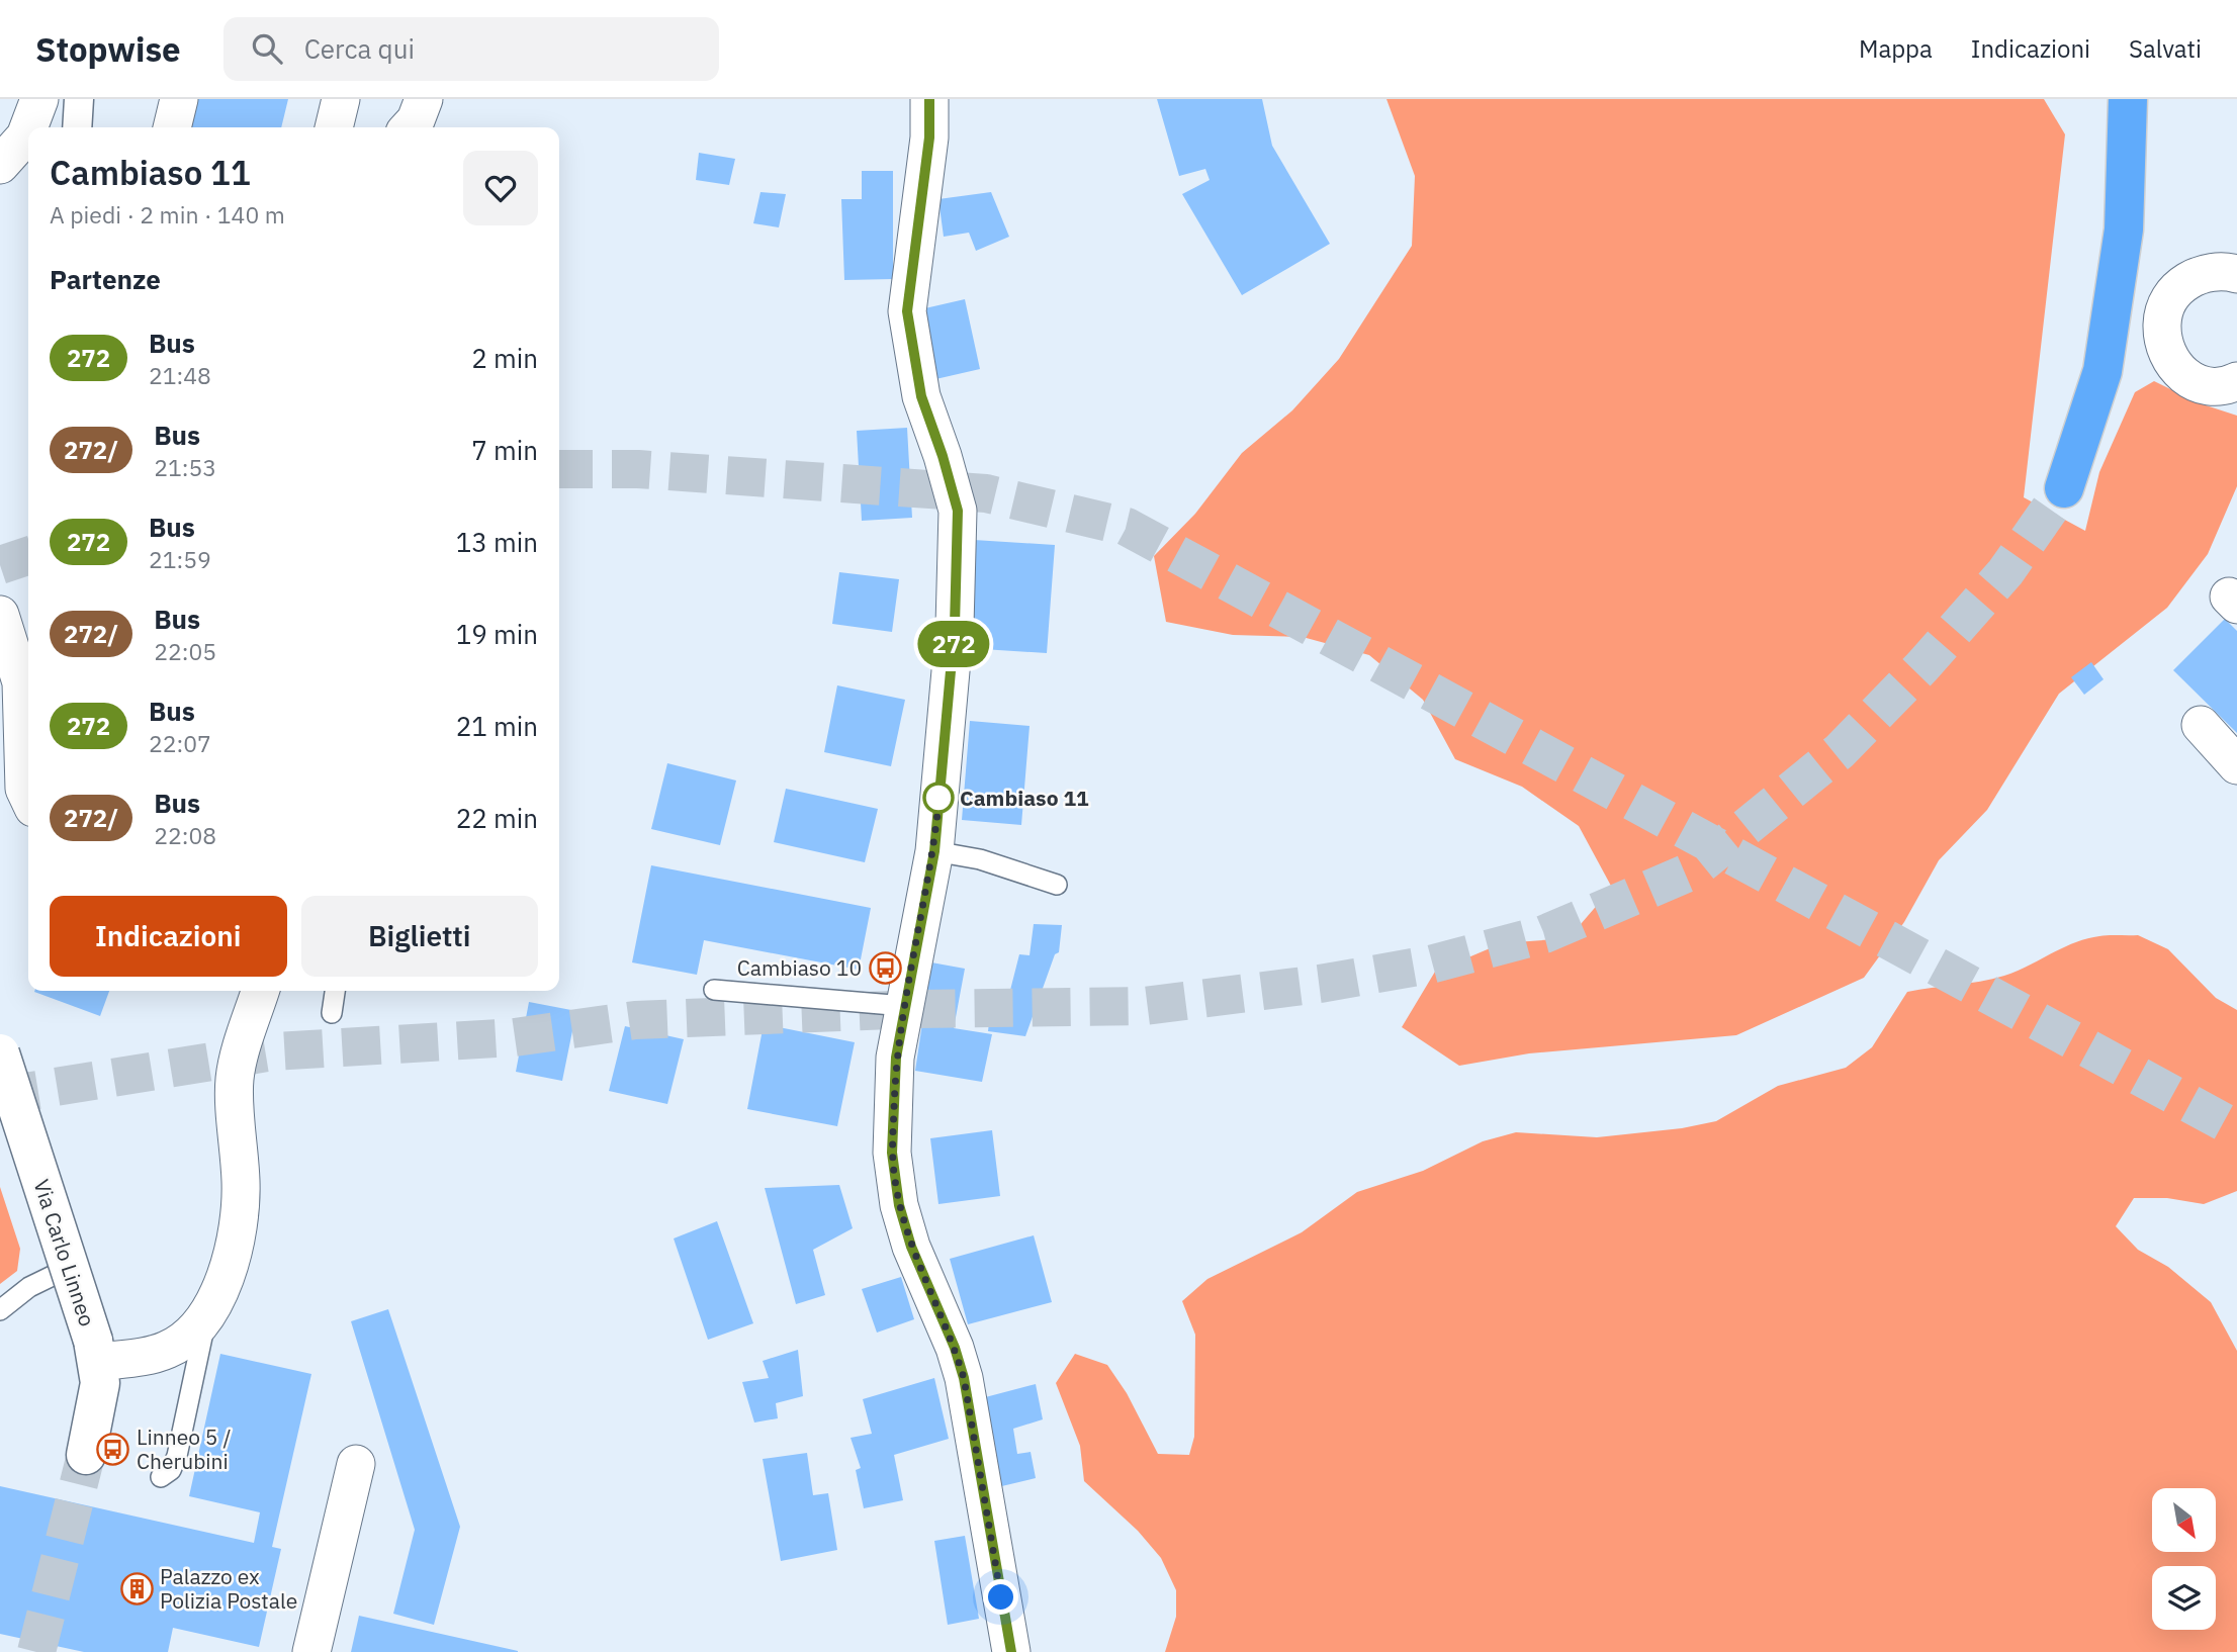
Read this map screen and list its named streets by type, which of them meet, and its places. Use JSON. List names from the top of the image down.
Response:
{
  "streets": {
    "street": ["Via Carlo Linneo"]
  },
  "places": {
    "other": ["Cambiaso 11"],
    "bus stop": ["Cambiaso 10", "Linneo 5 / Cherubini"],
    "building": ["Palazzo ex Polizia Postale"]
  },
  "lines": ["bus line 272"],
  "north": "bottom right",
  "page": {
    "header": "Stopwise",
    "search": "Cerca qui",
    "nav": ["Mappa", "Indicazioni", "Salvati"],
    "on_map": "272",
    "heading": [
      ["Cambiaso 11", "A piedi · 2 min · 140 m"],
      "Partenze"
    ],
    "list": [
      {
        "mark": "272",
        "name": "Bus",
        "note": "21:48",
        "value": "2 min"
      },
      {
        "mark": "272/",
        "name": "Bus",
        "note": "21:53",
        "value": "7 min"
      },
      {
        "mark": "272",
        "name": "Bus",
        "note": "21:59",
        "value": "13 min"
      },
      {
        "mark": "272/",
        "name": "Bus",
        "note": "22:05",
        "value": "19 min"
      },
      {
        "mark": "272",
        "name": "Bus",
        "note": "22:07",
        "value": "21 min"
      },
      {
        "mark": "272/",
        "name": "Bus",
        "note": "22:08",
        "value": "22 min"
      }
    ],
    "buttons": ["Indicazioni", "Biglietti"]
  }
}
